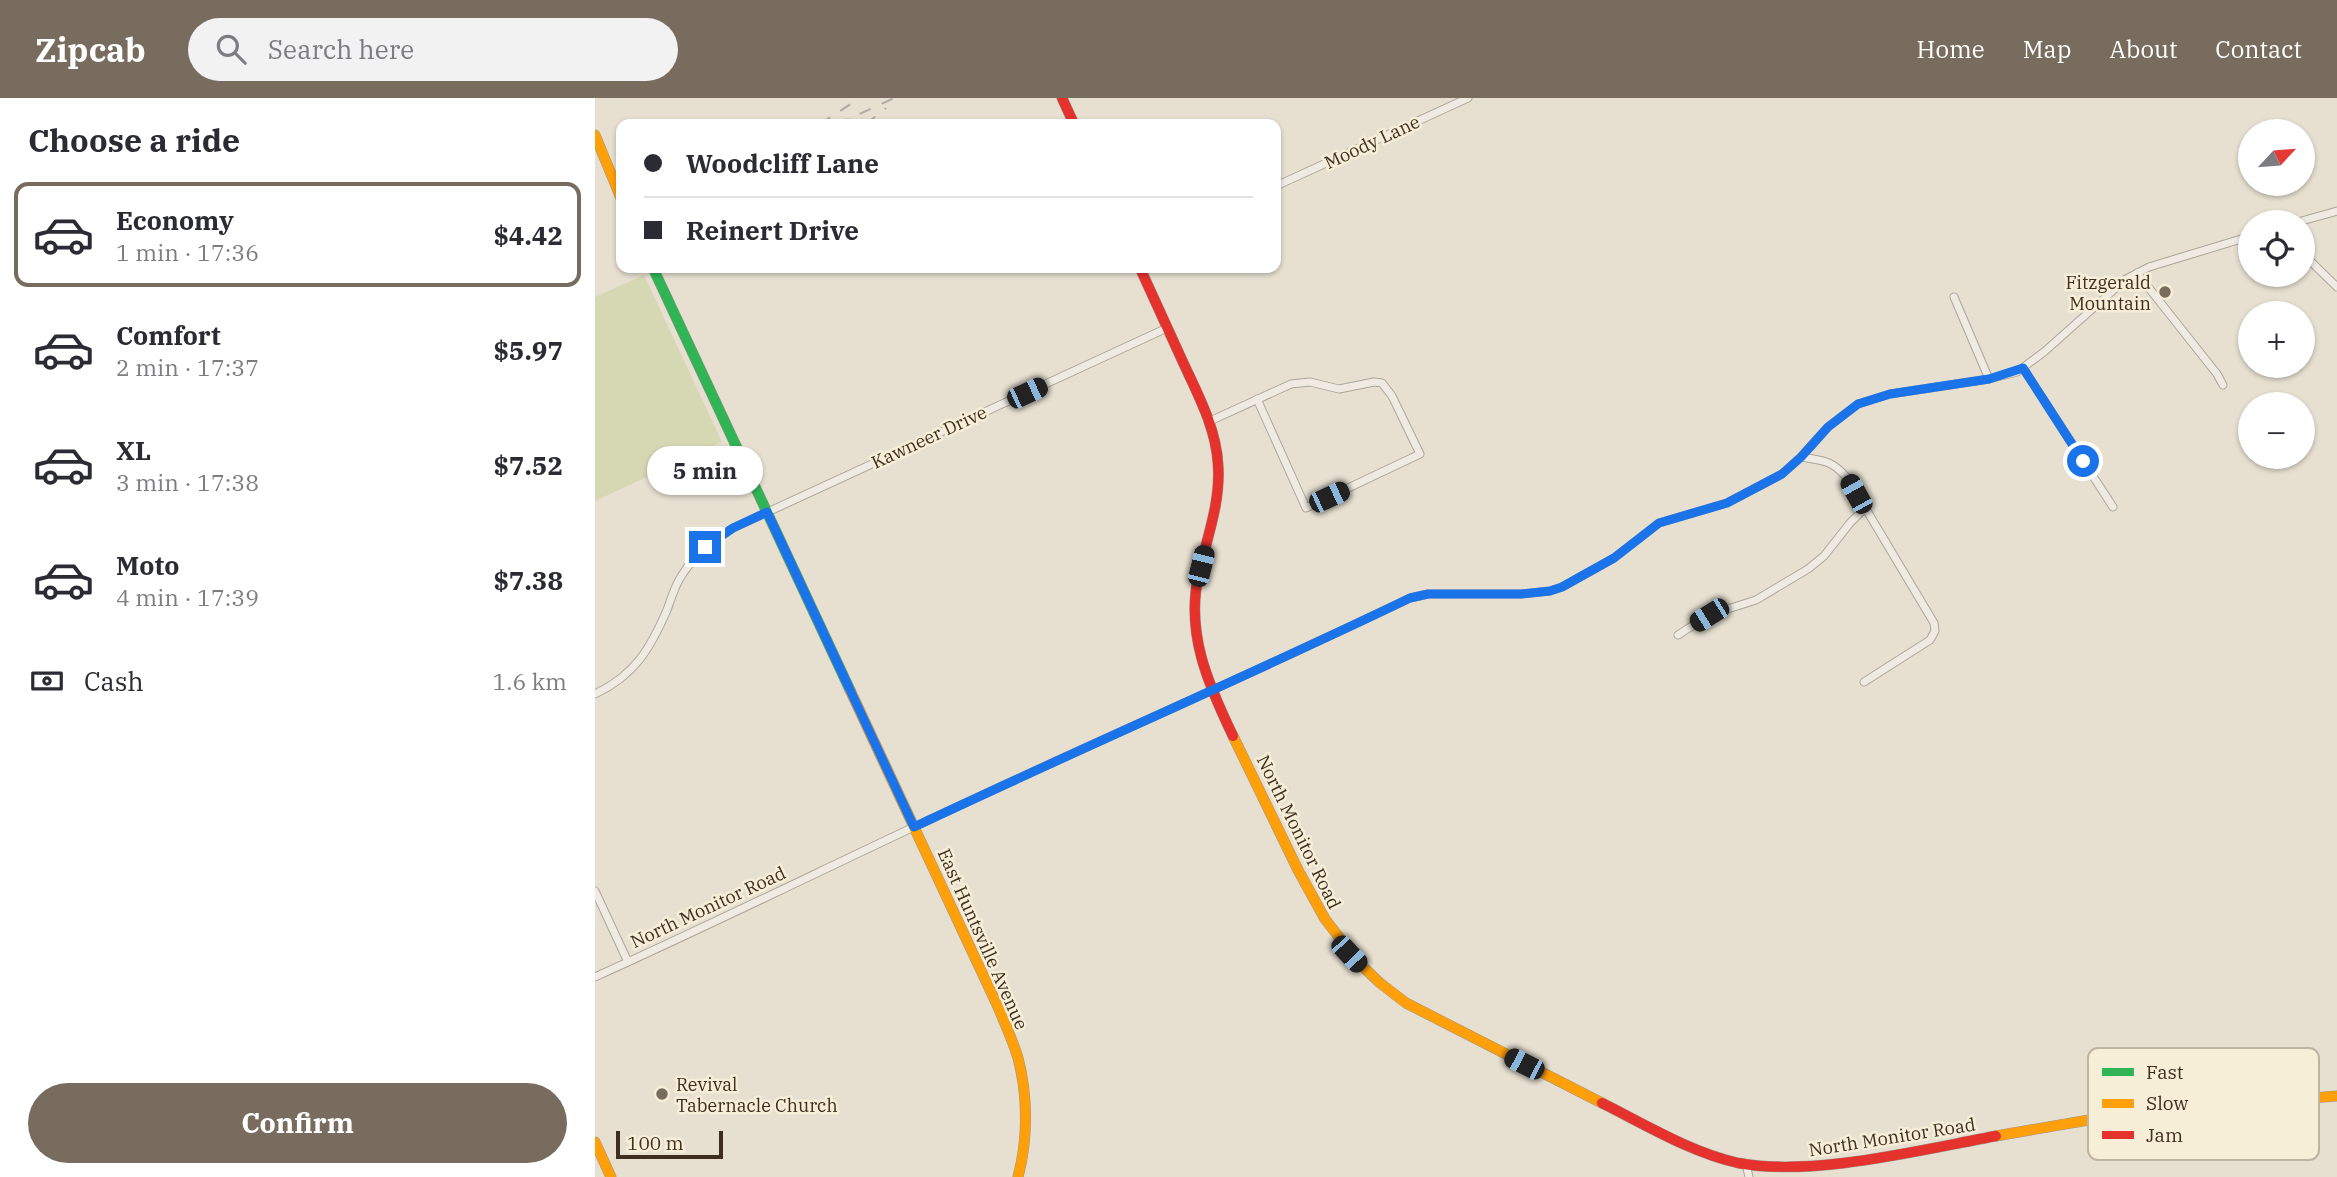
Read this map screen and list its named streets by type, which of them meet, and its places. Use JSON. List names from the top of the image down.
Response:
{
  "streets": {
    "street": [
      "Moody Lane",
      "Kawneer Drive",
      "North Monitor Road",
      "East Huntsville Avenue"
    ]
  },
  "crossings": [
    ["Kawneer Drive", "East Huntsville Avenue"],
    ["North Monitor Road", "East Huntsville Avenue"]
  ],
  "places": ["Fitzgerald Mountain", "Revival Tabernacle Church"],
  "legend": ["Fast", "Slow", "Jam"],
  "scale_bar": "100 m",
  "north": "top right",
  "page": {
    "header": "Zipcab",
    "search": "Search here",
    "nav": [
      "Home",
      "Map",
      "About",
      "Contact"
    ],
    "heading": "Choose a ride",
    "map_buttons": ["+", "−"],
    "banner": ["Woodcliff Lane", "Reinert Drive"],
    "list": [
      {
        "name": "Economy",
        "note": "1 min · 17:36",
        "value": "$4.42"
      },
      {
        "name": "Comfort",
        "note": "2 min · 17:37",
        "value": "$5.97"
      },
      {
        "name": "XL",
        "note": "3 min · 17:38",
        "value": "$7.52"
      },
      {
        "name": "Moto",
        "note": "4 min · 17:39",
        "value": "$7.38"
      }
    ],
    "bubble": "5 min",
    "pay": ["Cash", "1.6 km"],
    "buttons": "Confirm",
    "scale": "100 m"
  }
}
